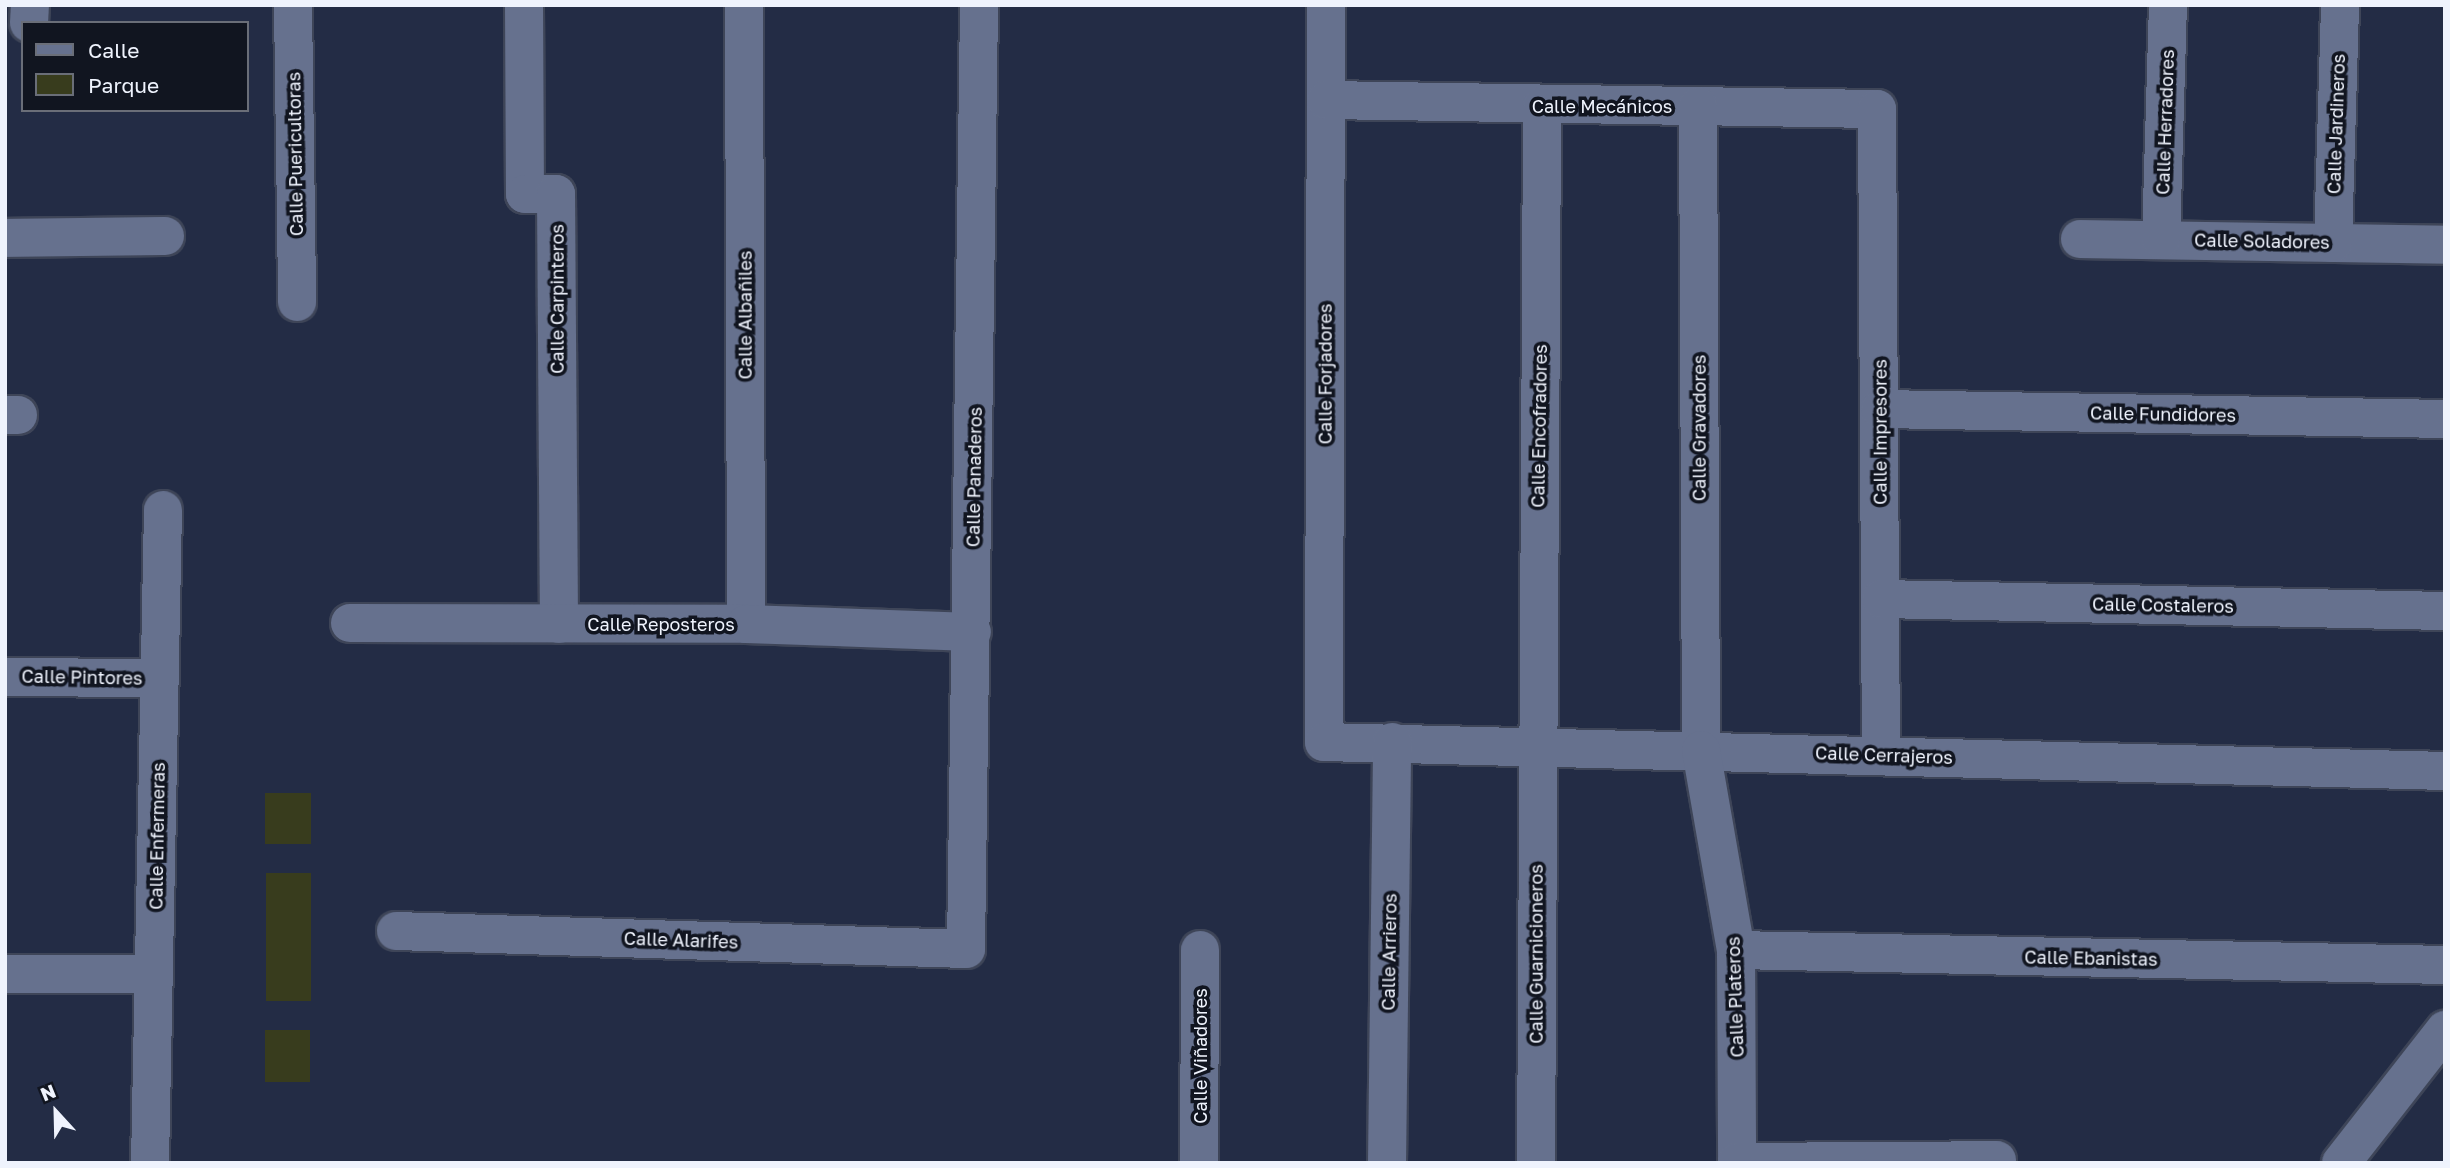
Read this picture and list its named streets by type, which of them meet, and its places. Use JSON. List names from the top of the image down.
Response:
{
  "streets": {
    "street": [
      "Calle Mecánicos",
      "Calle Herradores",
      "Calle Jardineros",
      "Calle Puericultoras",
      "Calle Soladores",
      "Calle Carpinteros",
      "Calle Albañiles",
      "Calle Forjadores",
      "Calle Fundidores",
      "Calle Encofradores",
      "Calle Gravadores",
      "Calle Impresores",
      "Calle Panaderos",
      "Calle Costaleros",
      "Calle Reposteros",
      "Calle Pintores",
      "Calle Cerrajeros",
      "Calle Enfermeras",
      "Calle Alarifes",
      "Calle Arrieros",
      "Calle Guarnicioneros",
      "Calle Ebanistas",
      "Calle Plateros",
      "Calle Viñadores"
    ]
  },
  "crossings": [
    ["Calle Mecánicos", "Calle Forjadores"],
    ["Calle Mecánicos", "Calle Encofradores"],
    ["Calle Mecánicos", "Calle Gravadores"],
    ["Calle Mecánicos", "Calle Impresores"],
    ["Calle Herradores", "Calle Soladores"],
    ["Calle Jardineros", "Calle Soladores"],
    ["Calle Carpinteros", "Calle Reposteros"],
    ["Calle Albañiles", "Calle Reposteros"],
    ["Calle Forjadores", "Calle Cerrajeros"],
    ["Calle Fundidores", "Calle Impresores"],
    ["Calle Encofradores", "Calle Cerrajeros"],
    ["Calle Encofradores", "Calle Guarnicioneros"],
    ["Calle Gravadores", "Calle Cerrajeros"],
    ["Calle Gravadores", "Calle Plateros"],
    ["Calle Impresores", "Calle Costaleros"],
    ["Calle Impresores", "Calle Cerrajeros"],
    ["Calle Panaderos", "Calle Reposteros"],
    ["Calle Panaderos", "Calle Alarifes"],
    ["Calle Pintores", "Calle Enfermeras"],
    ["Calle Cerrajeros", "Calle Arrieros"],
    ["Calle Cerrajeros", "Calle Guarnicioneros"],
    ["Calle Cerrajeros", "Calle Plateros"],
    ["Calle Ebanistas", "Calle Plateros"]
  ],
  "legend": ["Calle", "Parque"],
  "north": "top"
}
